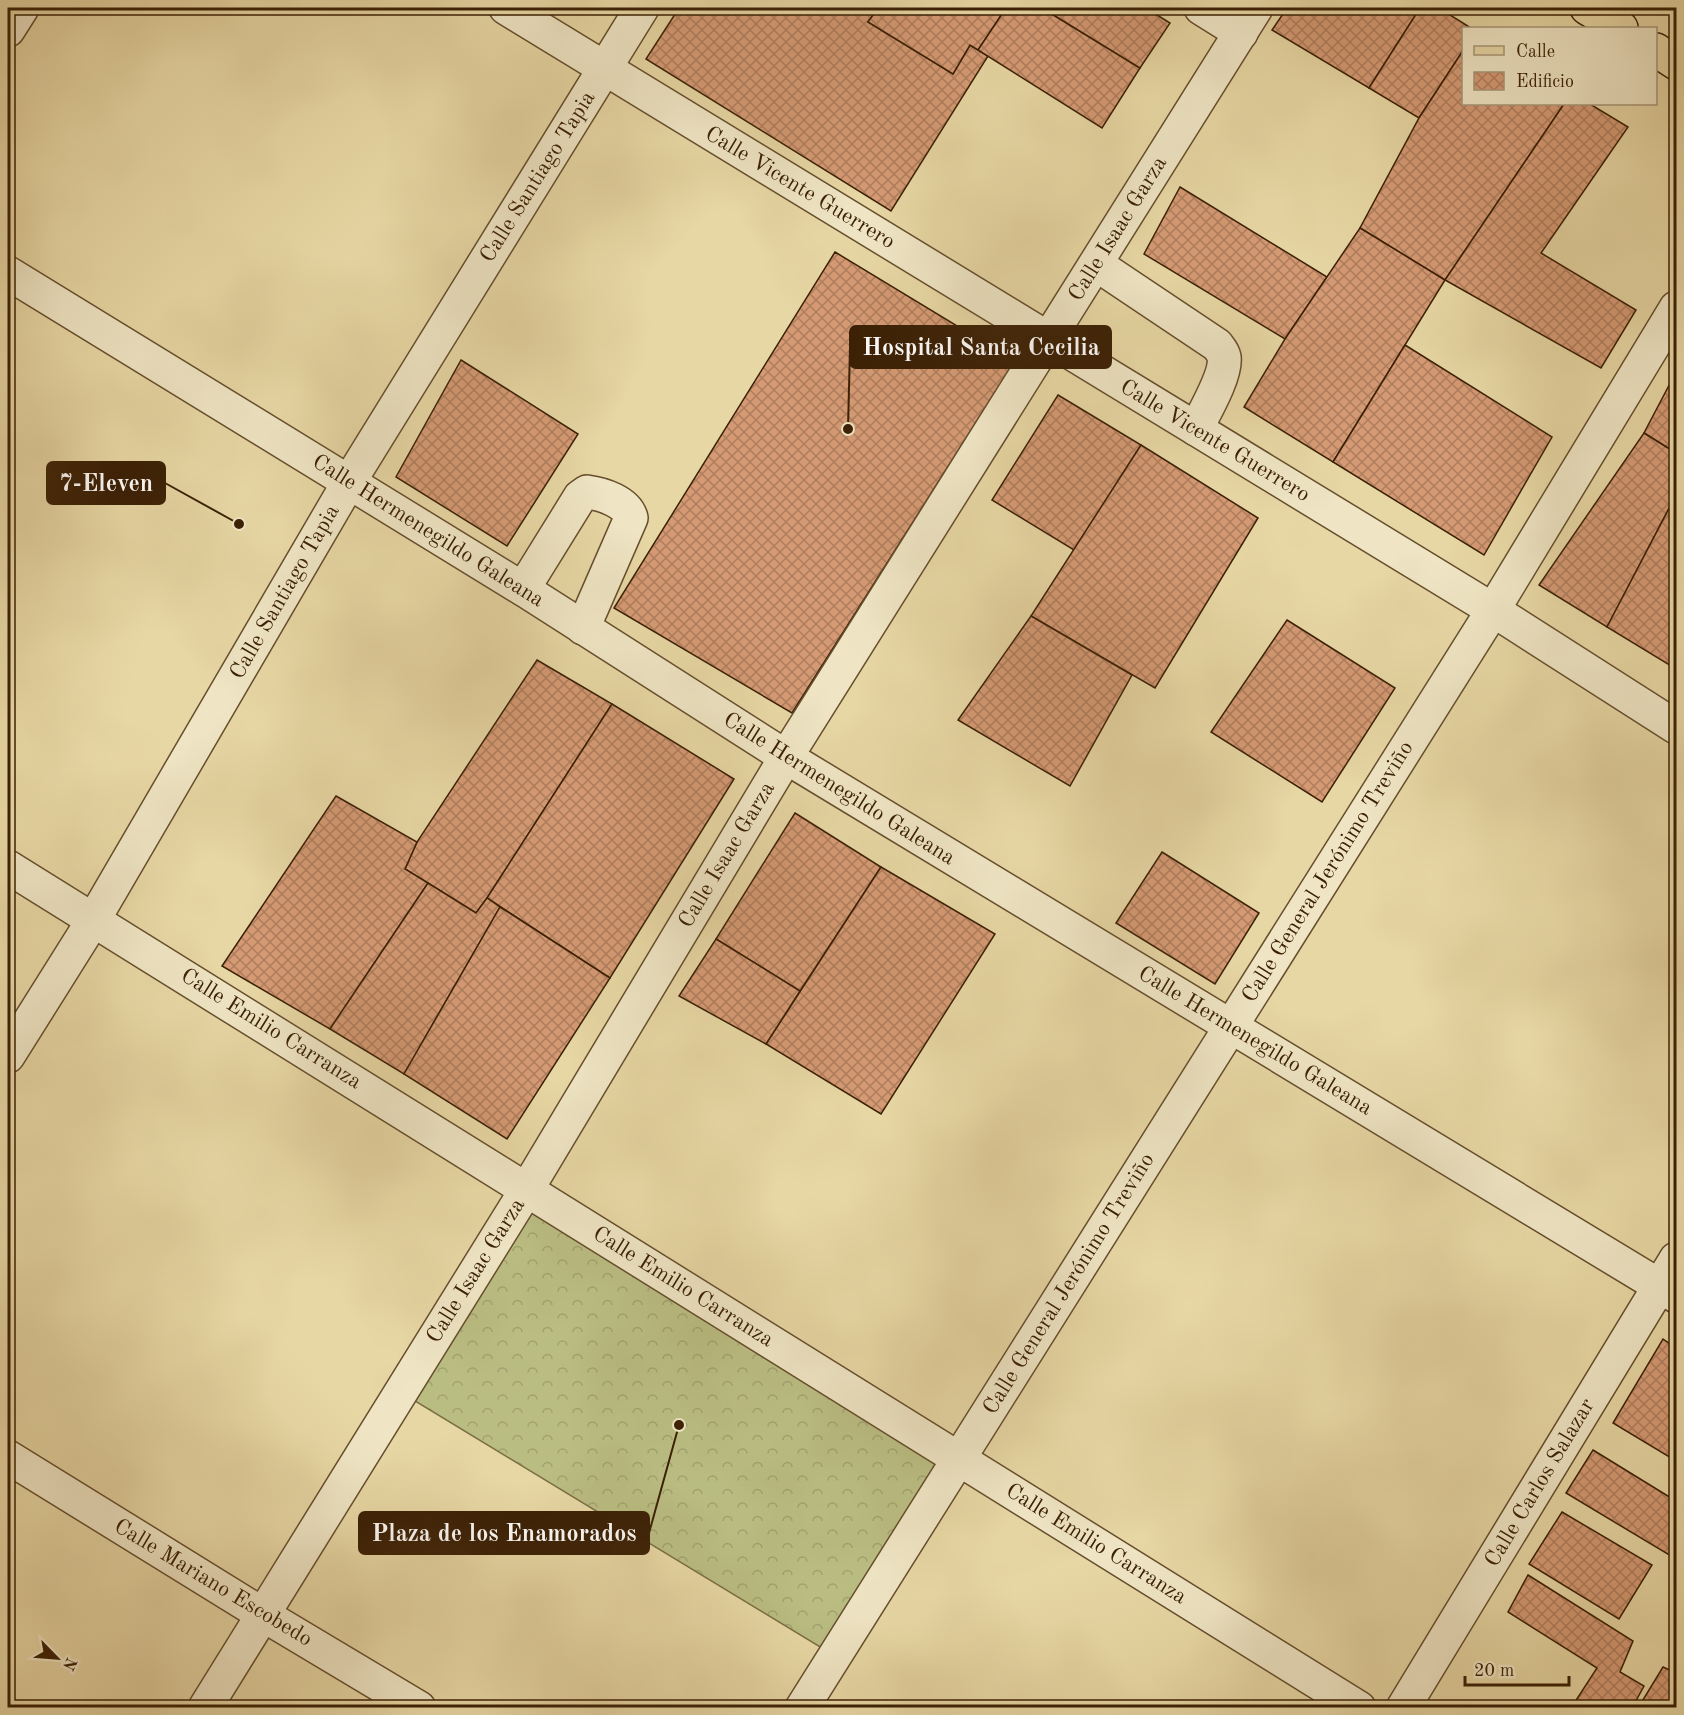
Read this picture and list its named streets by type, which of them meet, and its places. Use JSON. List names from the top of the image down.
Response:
{
  "streets": {
    "street": [
      "Calle Santiago Tapia",
      "Calle Vicente Guerrero",
      "Calle Isaac Garza",
      "Calle Hermenegildo Galeana",
      "Calle General Jerónimo Treviño",
      "Calle Emilio Carranza",
      "Calle Carlos Salazar",
      "Calle Mariano Escobedo"
    ]
  },
  "crossings": [
    ["Calle Santiago Tapia", "Calle Vicente Guerrero"],
    ["Calle Santiago Tapia", "Calle Hermenegildo Galeana"],
    ["Calle Santiago Tapia", "Calle Emilio Carranza"],
    ["Calle Vicente Guerrero", "Calle Isaac Garza"],
    ["Calle Vicente Guerrero", "Calle General Jerónimo Treviño"],
    ["Calle Isaac Garza", "Calle Hermenegildo Galeana"],
    ["Calle Isaac Garza", "Calle Emilio Carranza"],
    ["Calle Isaac Garza", "Calle Mariano Escobedo"],
    ["Calle Hermenegildo Galeana", "Calle General Jerónimo Treviño"],
    ["Calle Hermenegildo Galeana", "Calle Carlos Salazar"],
    ["Calle General Jerónimo Treviño", "Calle Emilio Carranza"]
  ],
  "places": ["Hospital Santa Cecilia", "7-Eleven", "Plaza de los Enamorados"],
  "legend": ["Calle", "Edificio"],
  "scale_bar": "20 m",
  "north": "bottom right"
}
